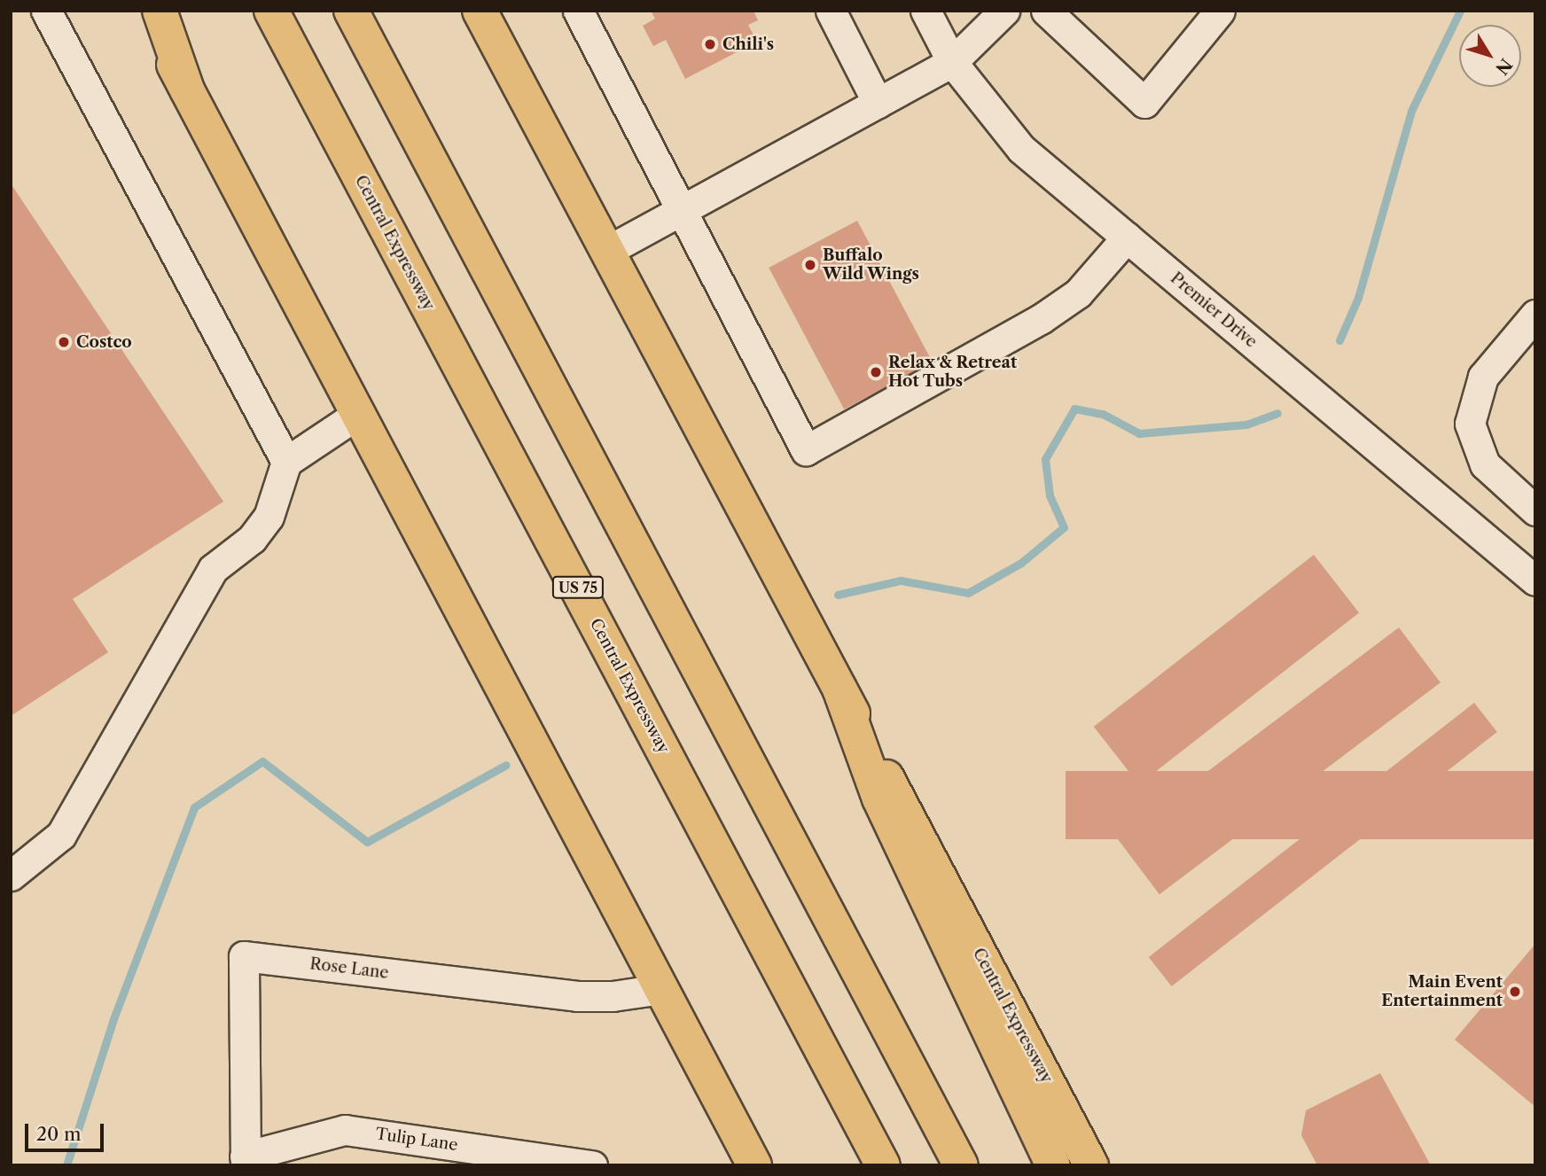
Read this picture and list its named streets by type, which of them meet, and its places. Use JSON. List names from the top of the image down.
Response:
{
  "streets": {
    "main road": ["Central Expressway", "US 75"],
    "street": ["Premier Drive", "Rose Lane", "Tulip Lane"]
  },
  "crossings": [
    ["Rose Lane", "Tulip Lane"]
  ],
  "places": [
    "Chili's",
    "Buffalo Wild Wings",
    "Costco",
    "Relax & Retreat Hot Tubs",
    "Main Event Entertainment"
  ],
  "scale_bar": "20 m",
  "north": "bottom right"
}
